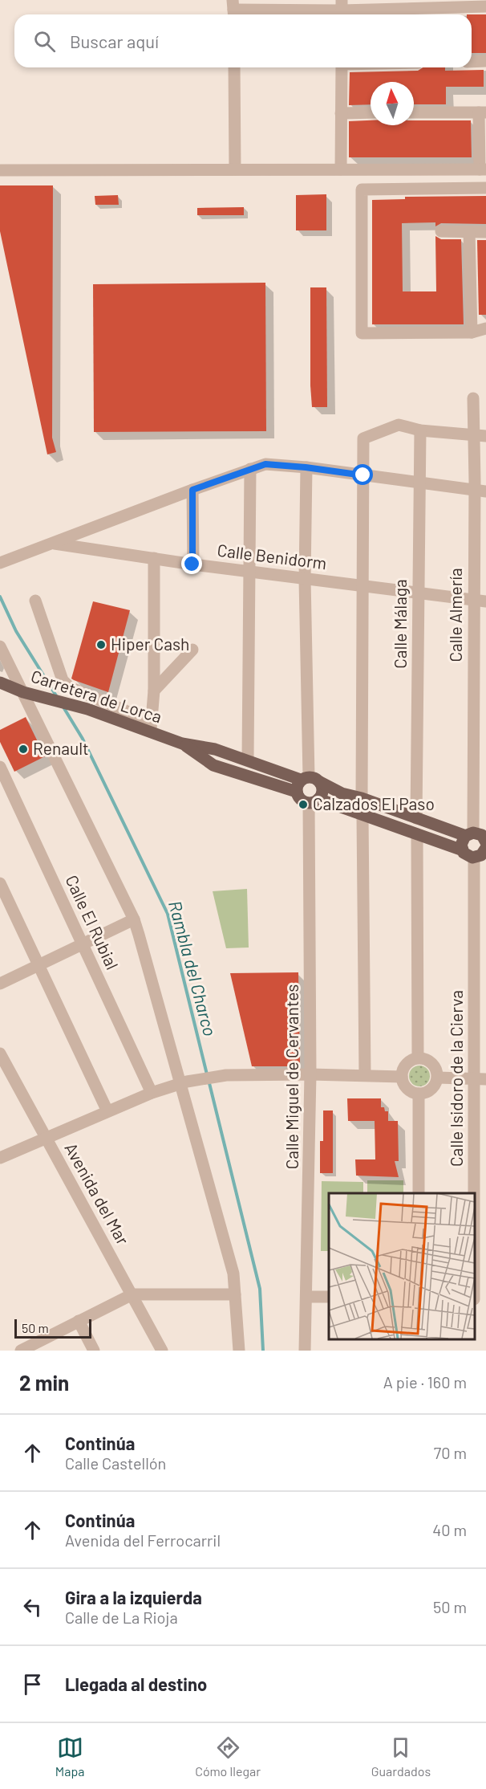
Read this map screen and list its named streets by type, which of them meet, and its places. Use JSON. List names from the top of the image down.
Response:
{
  "streets": {
    "main road": ["Carretera de Lorca"],
    "street": [
      "Calle Benidorm",
      "Calle Almería",
      "Calle Málaga",
      "Calle El Rubial",
      "Calle Miguel de Cervantes",
      "Calle Isidoro de la Cierva",
      "Avenida del Mar"
    ]
  },
  "crossings": [
    ["Calle Benidorm", "Calle Almería"],
    ["Calle Benidorm", "Calle Málaga"],
    ["Calle Almería", "Carretera de Lorca"],
    ["Calle Almería", "Calle Isidoro de la Cierva"],
    ["Calle Málaga", "Carretera de Lorca"],
    ["Carretera de Lorca", "Calle Miguel de Cervantes"],
    ["Carretera de Lorca", "Calle Isidoro de la Cierva"]
  ],
  "water": ["Rambla del Charco"],
  "places": ["Hiper Cash", "Renault", "Calzados El Paso"],
  "scale_bar": "50 m",
  "north": "top",
  "page": {
    "search": "Buscar aquí",
    "scale": "50 m",
    "heading": ["2 min", "A pie · 160 m"],
    "list": [
      ["Continúa", "Calle Castellón", "70 m"],
      ["Continúa", "Avenida del Ferrocarril", "40 m"],
      ["Gira a la izquierda", "Calle de La Rioja", "50 m"],
      "Llegada al destino"
    ],
    "nav": ["Mapa", "Cómo llegar", "Guardados"]
  }
}
